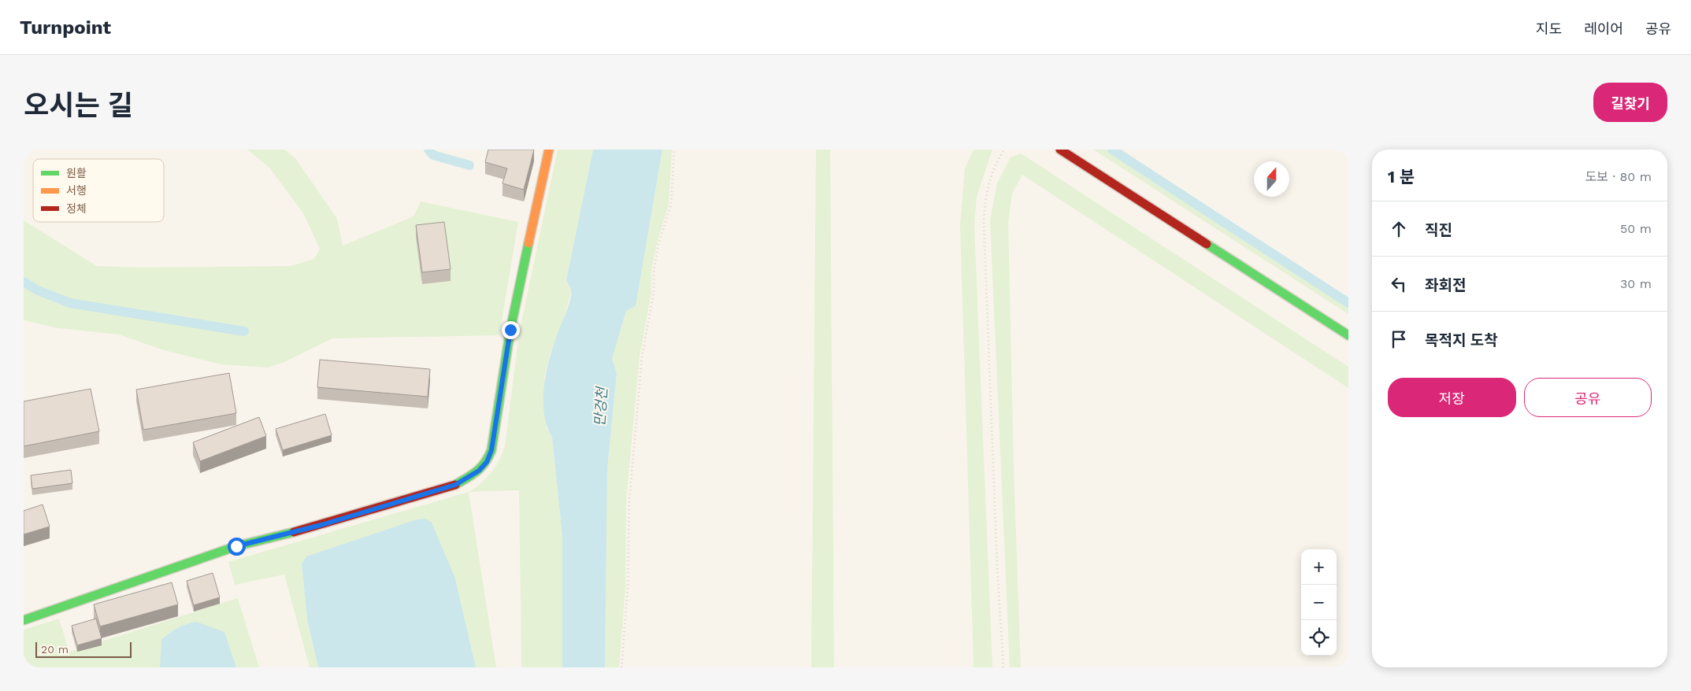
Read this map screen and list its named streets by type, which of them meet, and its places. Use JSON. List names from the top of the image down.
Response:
{
  "water": ["만겅천"],
  "legend": ["원활", "서행", "정체"],
  "scale_bar": "20 m",
  "north": "top",
  "page": {
    "header": "Turnpoint",
    "nav": ["지도", "레이어", "공유"],
    "title": "오시는 길",
    "buttons": [
      "길찾기",
      ["저장", "공유"]
    ],
    "heading": ["1 분", "도보 · 80 m"],
    "list": [
      ["직진", "50 m"],
      ["좌회전", "30 m"],
      "목적지 도착"
    ],
    "map_buttons": ["+", "−"],
    "scale": "20 m"
  }
}
